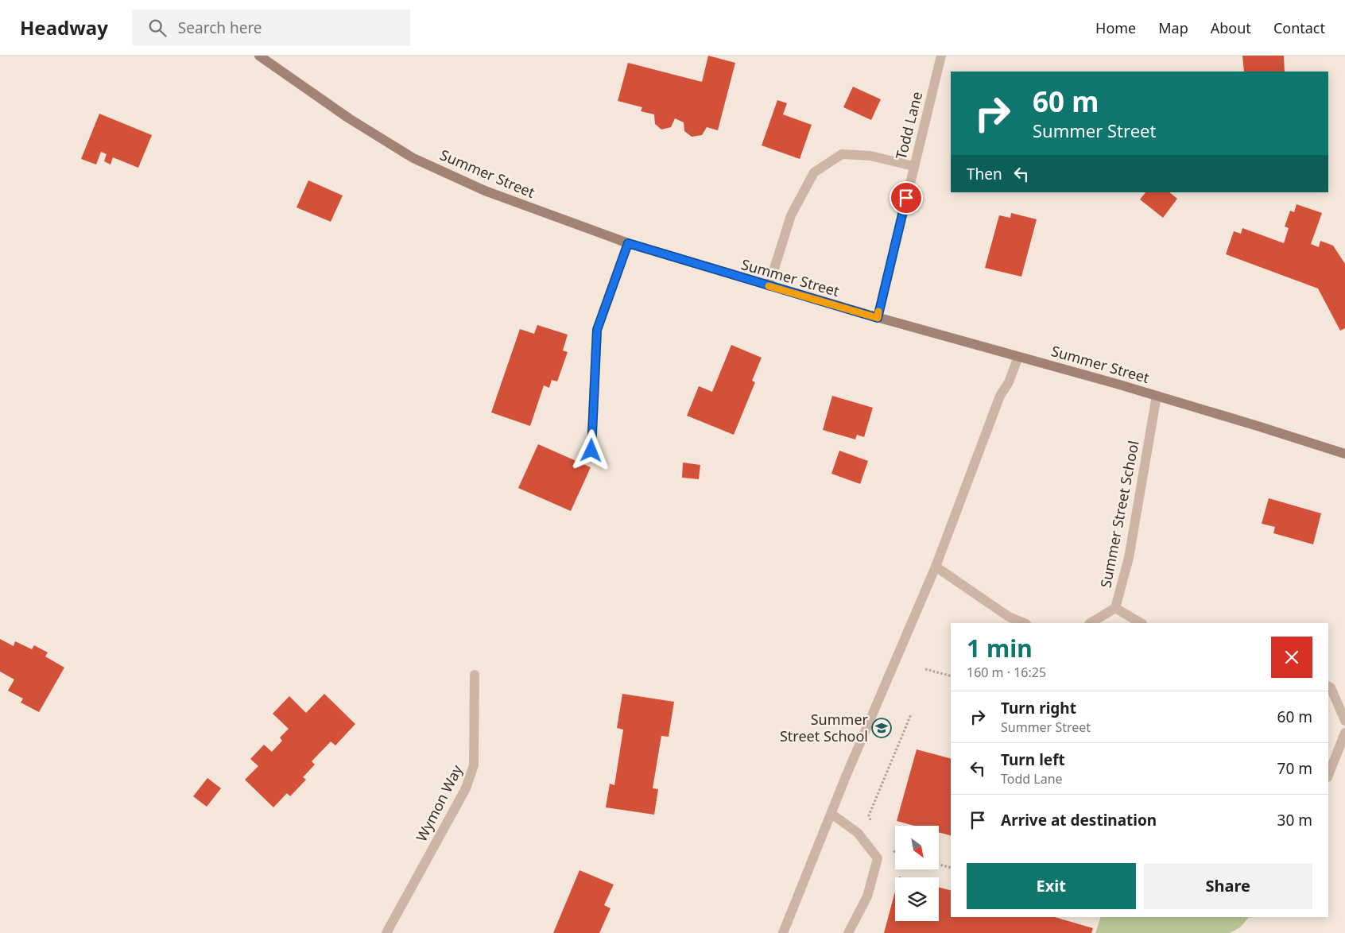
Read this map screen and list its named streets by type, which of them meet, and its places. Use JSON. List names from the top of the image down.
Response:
{
  "streets": {
    "main road": ["Summer Street"],
    "street": ["Todd Lane", "Summer Street School", "Wymon Way"]
  },
  "crossings": [
    ["Todd Lane", "Summer Street"],
    ["Summer Street", "Summer Street School"]
  ],
  "places": {
    "school or university": ["Summer Street School"]
  },
  "north": "bottom right",
  "page": {
    "header": "Headway",
    "search": "Search here",
    "nav": [
      "Home",
      "Map",
      "About",
      "Contact"
    ],
    "turn": ["60 m", "Summer Street"],
    "then": "Then",
    "heading": ["1 min", "160 m · 16:25"],
    "list": [
      {
        "name": "Turn right",
        "note": "Summer Street",
        "value": "60 m"
      },
      {
        "name": "Turn left",
        "note": "Todd Lane",
        "value": "70 m"
      },
      {
        "name": "Arrive at destination",
        "value": "30 m"
      }
    ],
    "buttons": ["Exit", "Share"]
  }
}
